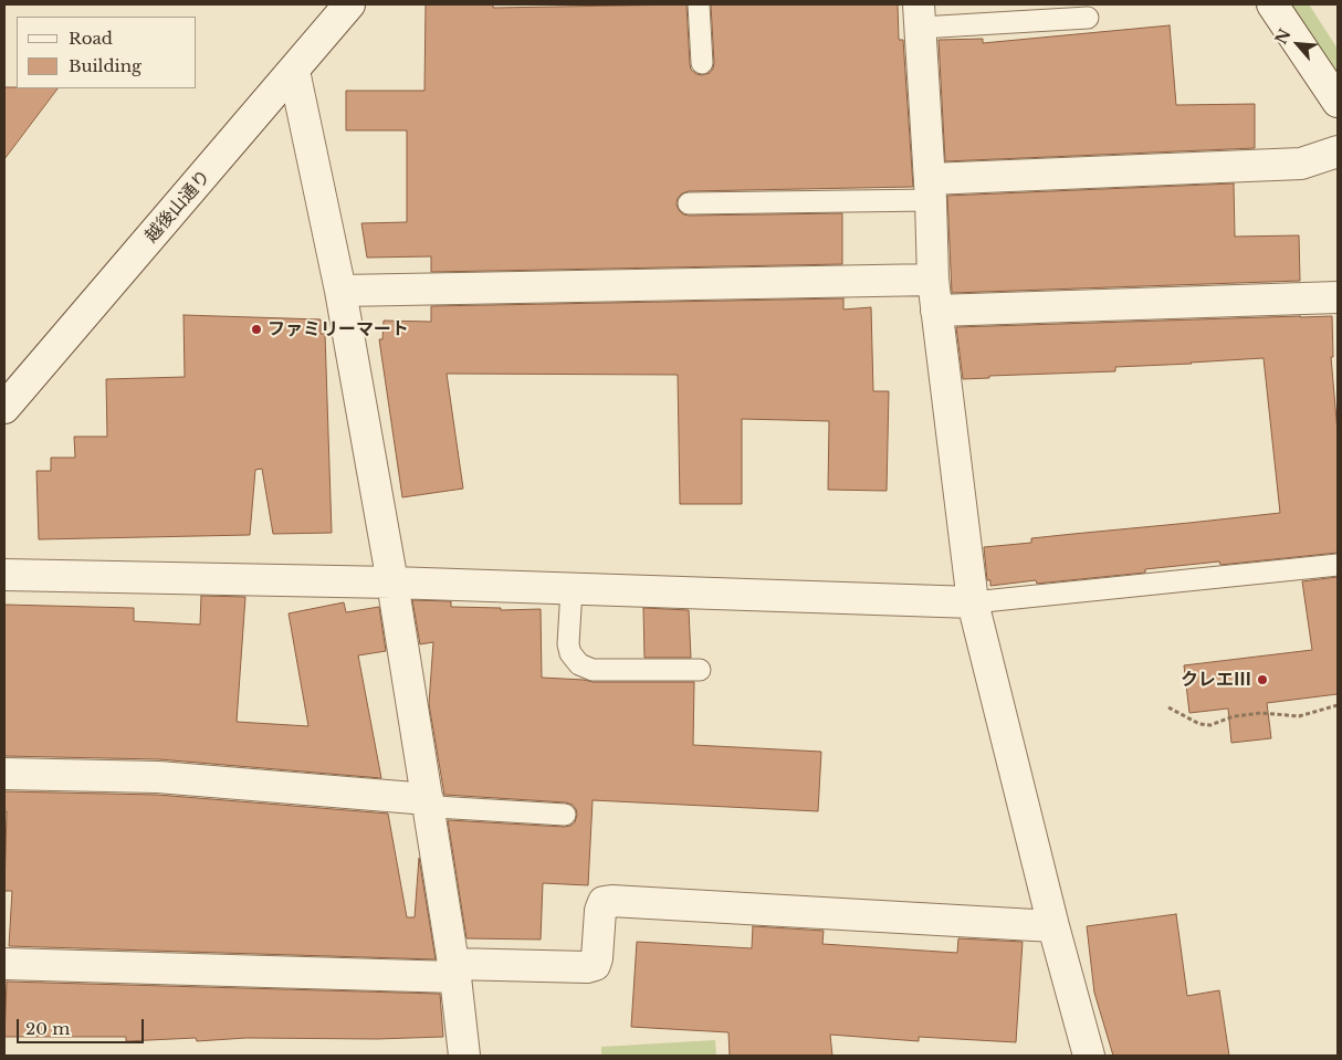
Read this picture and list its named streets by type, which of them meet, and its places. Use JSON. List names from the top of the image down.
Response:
{
  "streets": {
    "street": ["越後山通り"]
  },
  "places": ["ファミリーマート", "クレエⅢ"],
  "legend": ["Road", "Building"],
  "scale_bar": "20 m",
  "north": "top left"
}
